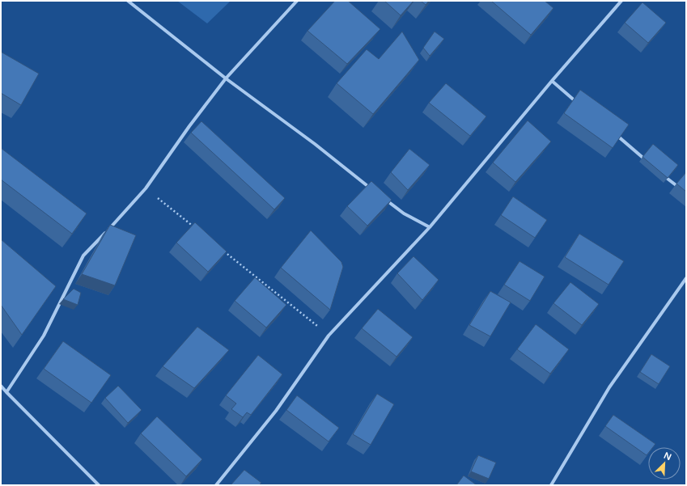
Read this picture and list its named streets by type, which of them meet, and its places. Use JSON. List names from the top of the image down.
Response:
{
  "north": "top right"
}
